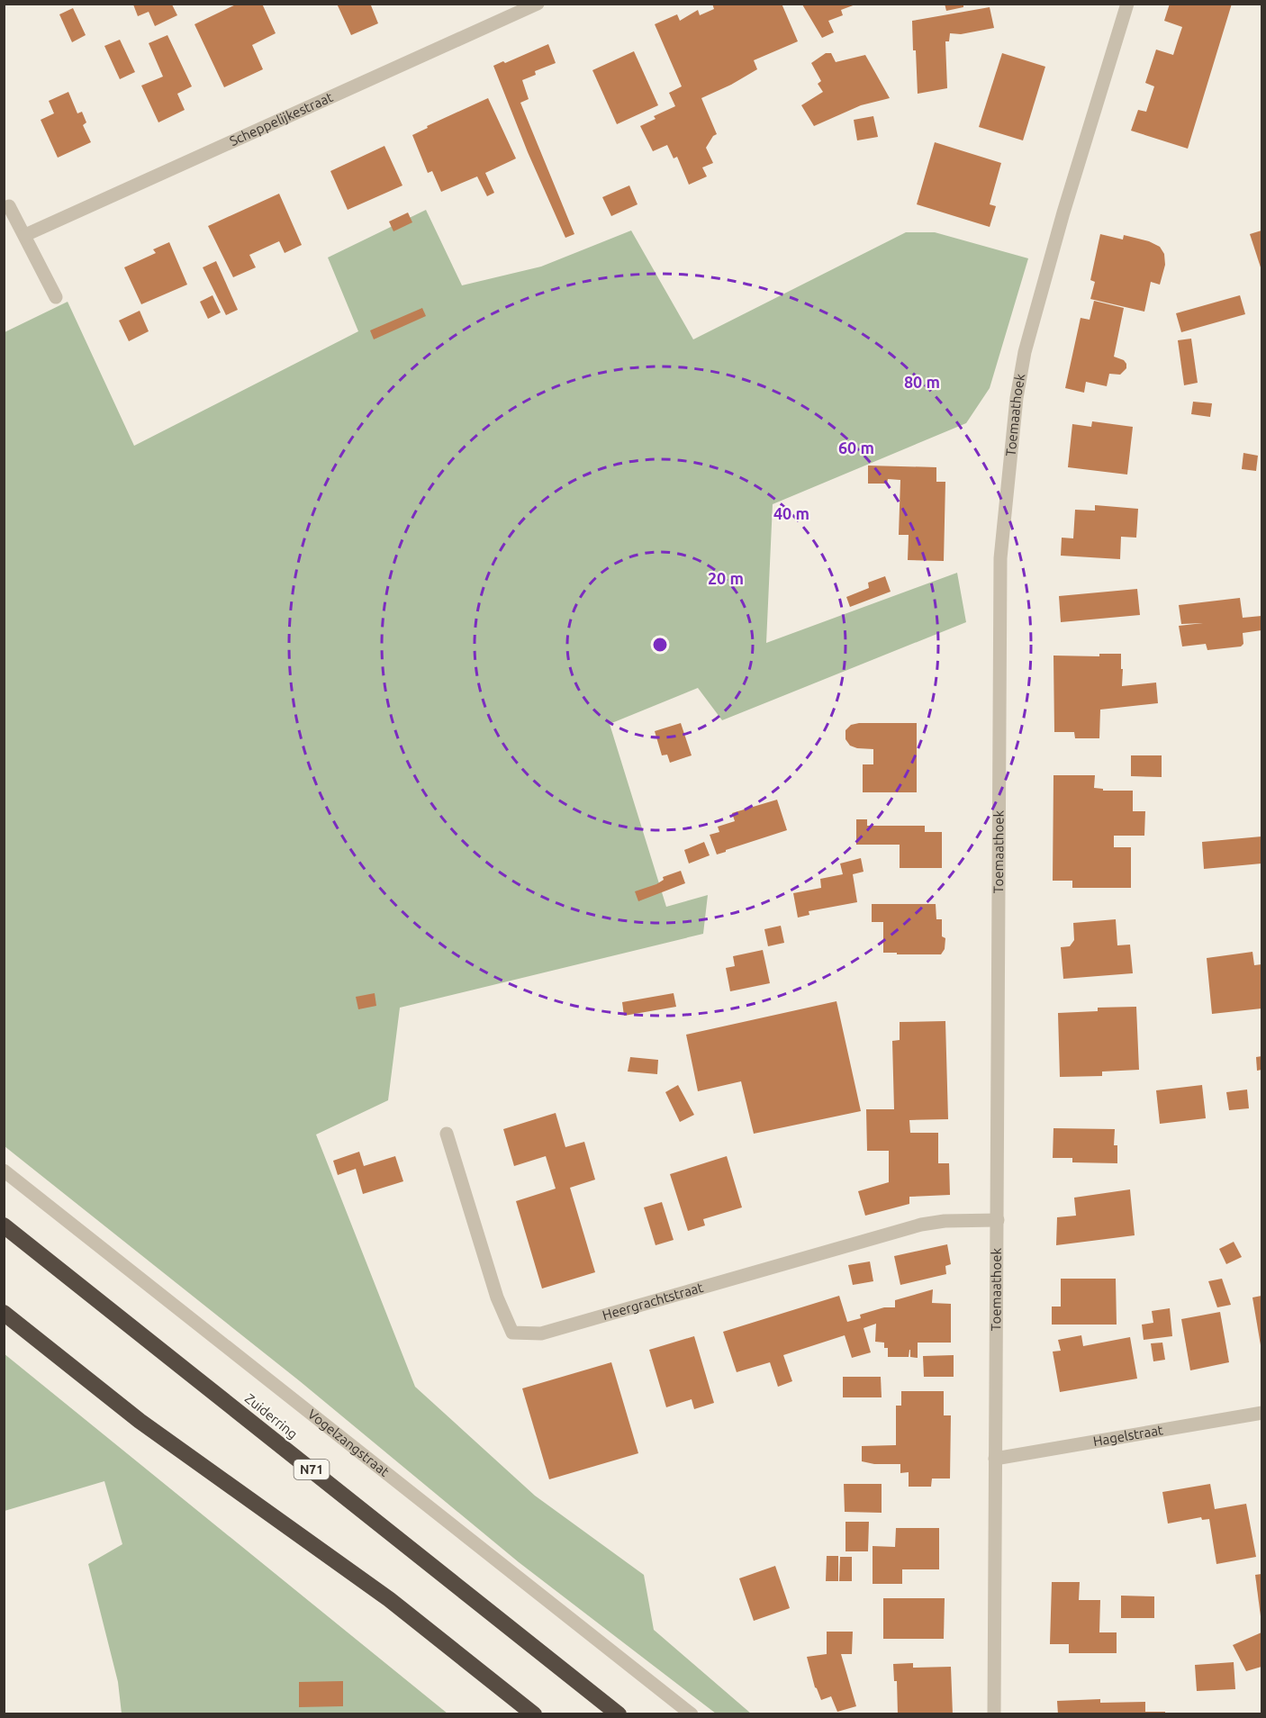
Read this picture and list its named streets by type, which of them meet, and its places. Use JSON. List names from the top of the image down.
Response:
{
  "streets": {
    "highway": ["Zuiderring", "N71"],
    "street": [
      "Scheppelijkestraat",
      "Toemaathoek",
      "Heergrachtstraat",
      "Hagelstraat",
      "Vogelzangstraat"
    ]
  },
  "crossings": [
    ["Toemaathoek", "Heergrachtstraat"],
    ["Toemaathoek", "Hagelstraat"]
  ],
  "rings": [
    "80 m",
    "60 m",
    "40 m",
    "20 m"
  ]
}
